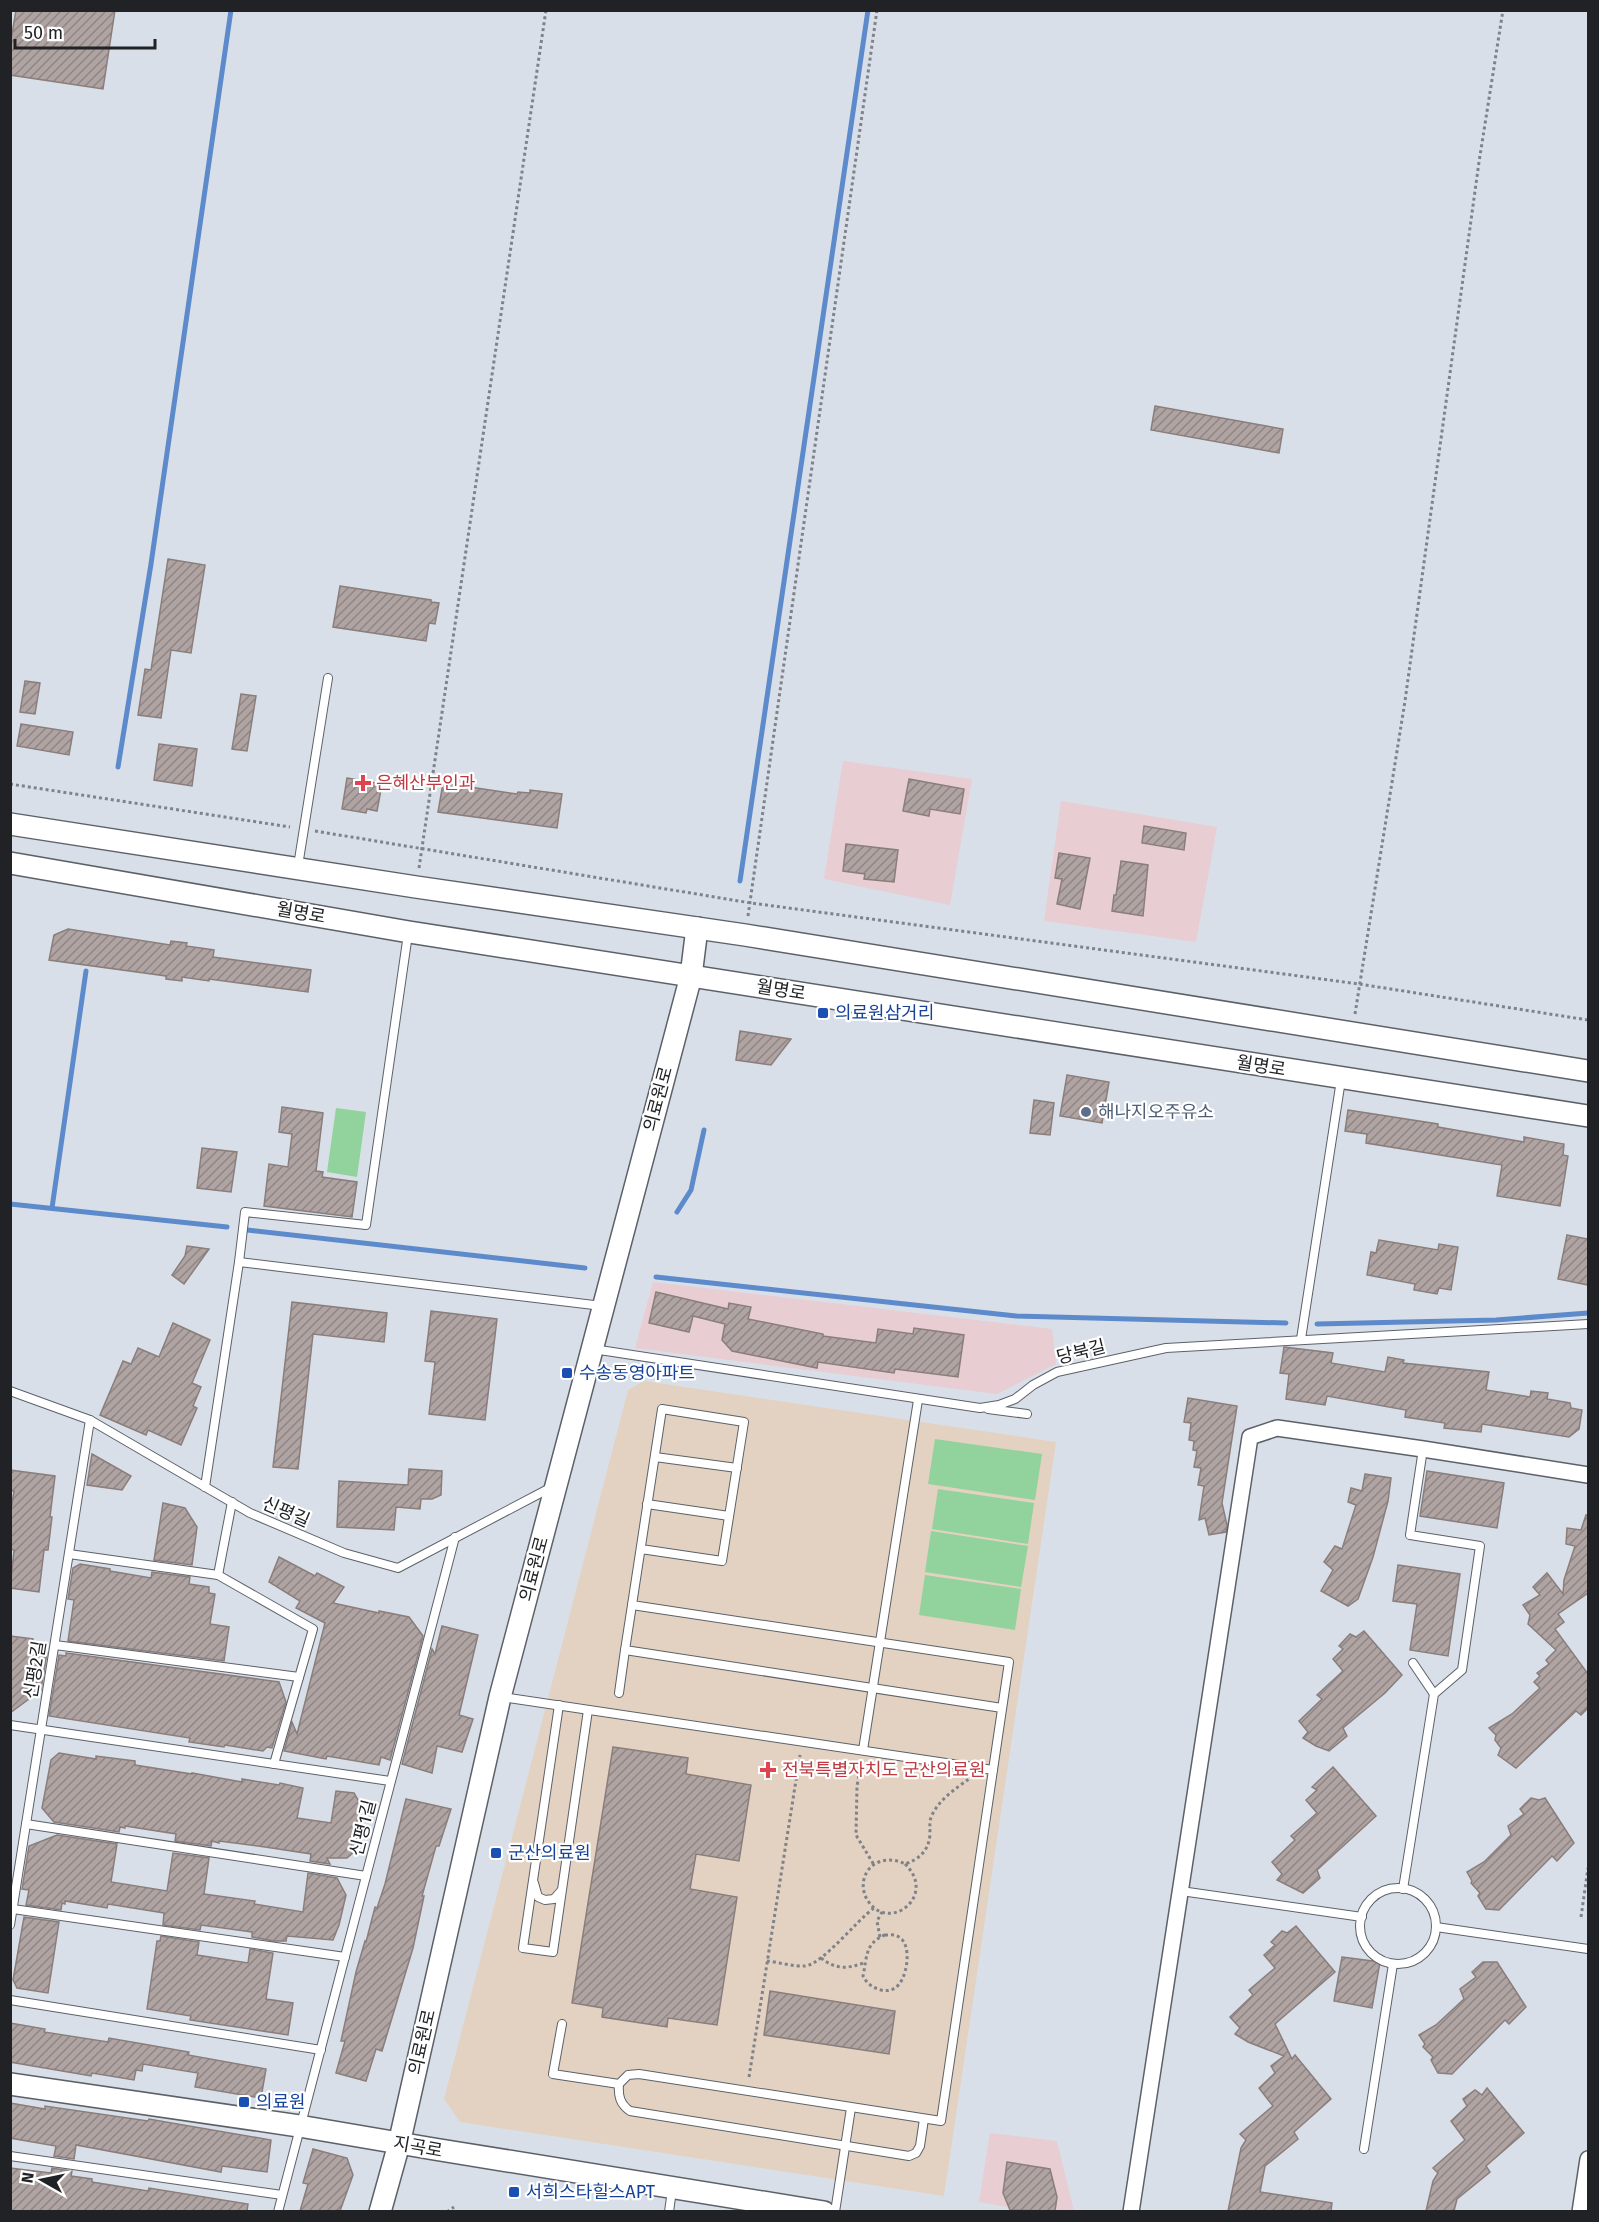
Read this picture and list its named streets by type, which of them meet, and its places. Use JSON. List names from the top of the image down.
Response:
{
  "streets": {
    "street": ["월명로", "의료원로", "지곡로"],
    "lane": [
      "당북길",
      "신평길",
      "신평2길",
      "신평1길"
    ]
  },
  "crossings": [
    ["월명로", "의료원로"],
    ["의료원로", "당북길"],
    ["의료원로", "신평길"],
    ["의료원로", "지곡로"],
    ["신평길", "신평2길"],
    ["신평길", "신평1길"],
    ["신평1길", "지곡로"]
  ],
  "places": {
    "health": ["은혜산부인과", "전북특별자치도 군산의료원"],
    "transit": [
      "의료원삼거리",
      "수송동영아파트",
      "군산의료원",
      "의료원",
      "서희스타힐스APT"
    ],
    "other": ["해나지오주유소"]
  },
  "scale_bar": "50 m",
  "north": "left"
}
